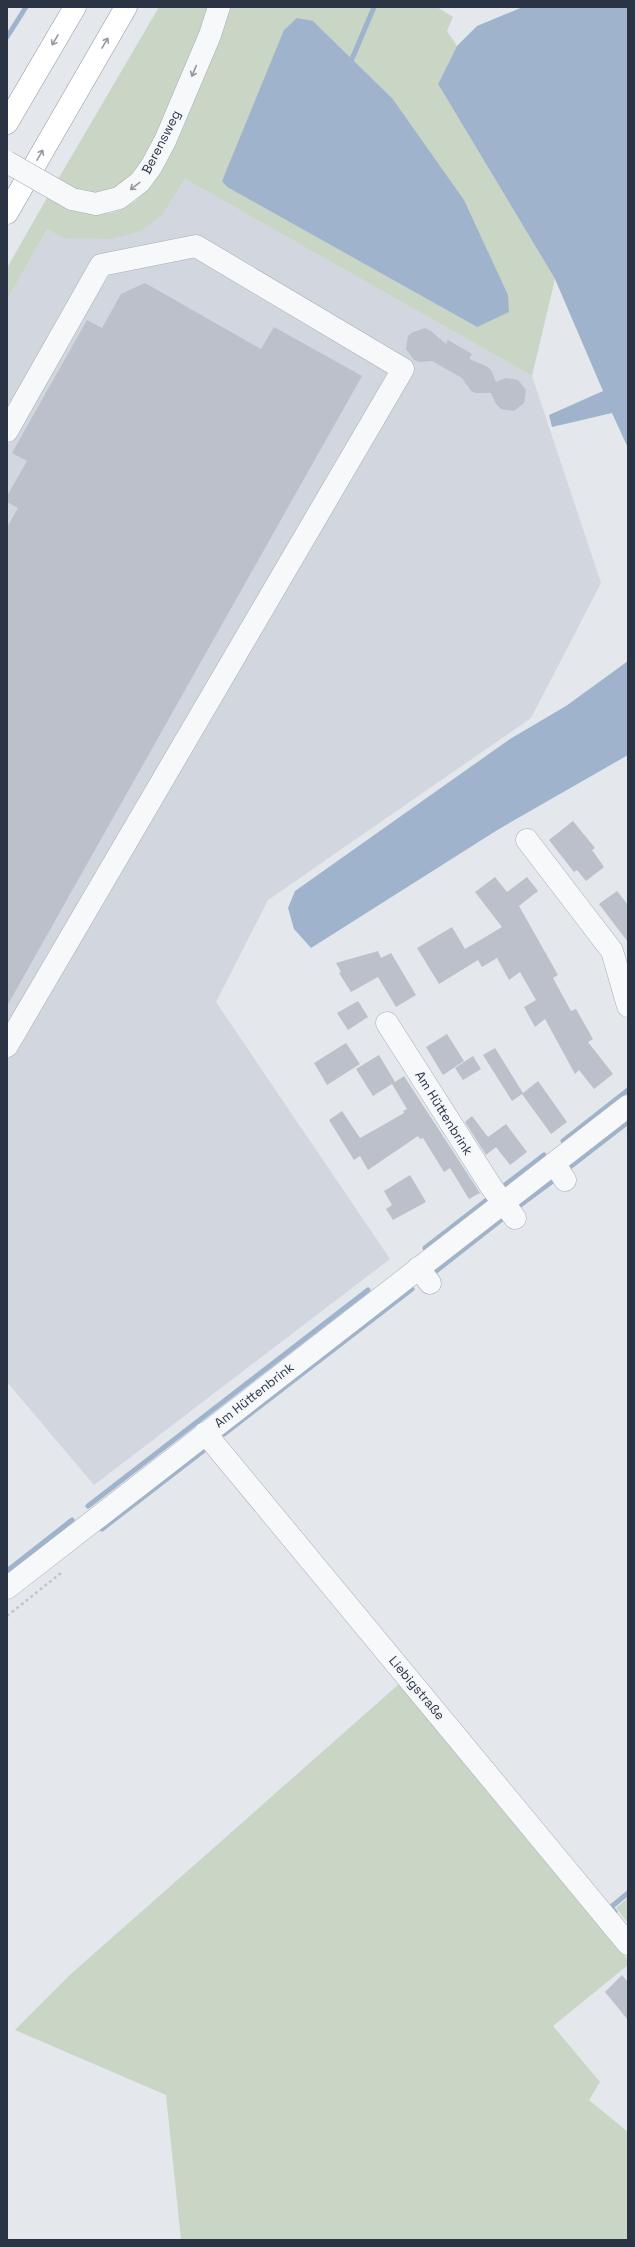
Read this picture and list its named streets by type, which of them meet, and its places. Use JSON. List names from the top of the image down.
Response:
{
  "streets": {
    "street": ["Berensweg", "Am Hüttenbrink", "Liebigstraße"]
  },
  "crossings": [
    ["Am Hüttenbrink", "Liebigstraße"]
  ]
}
